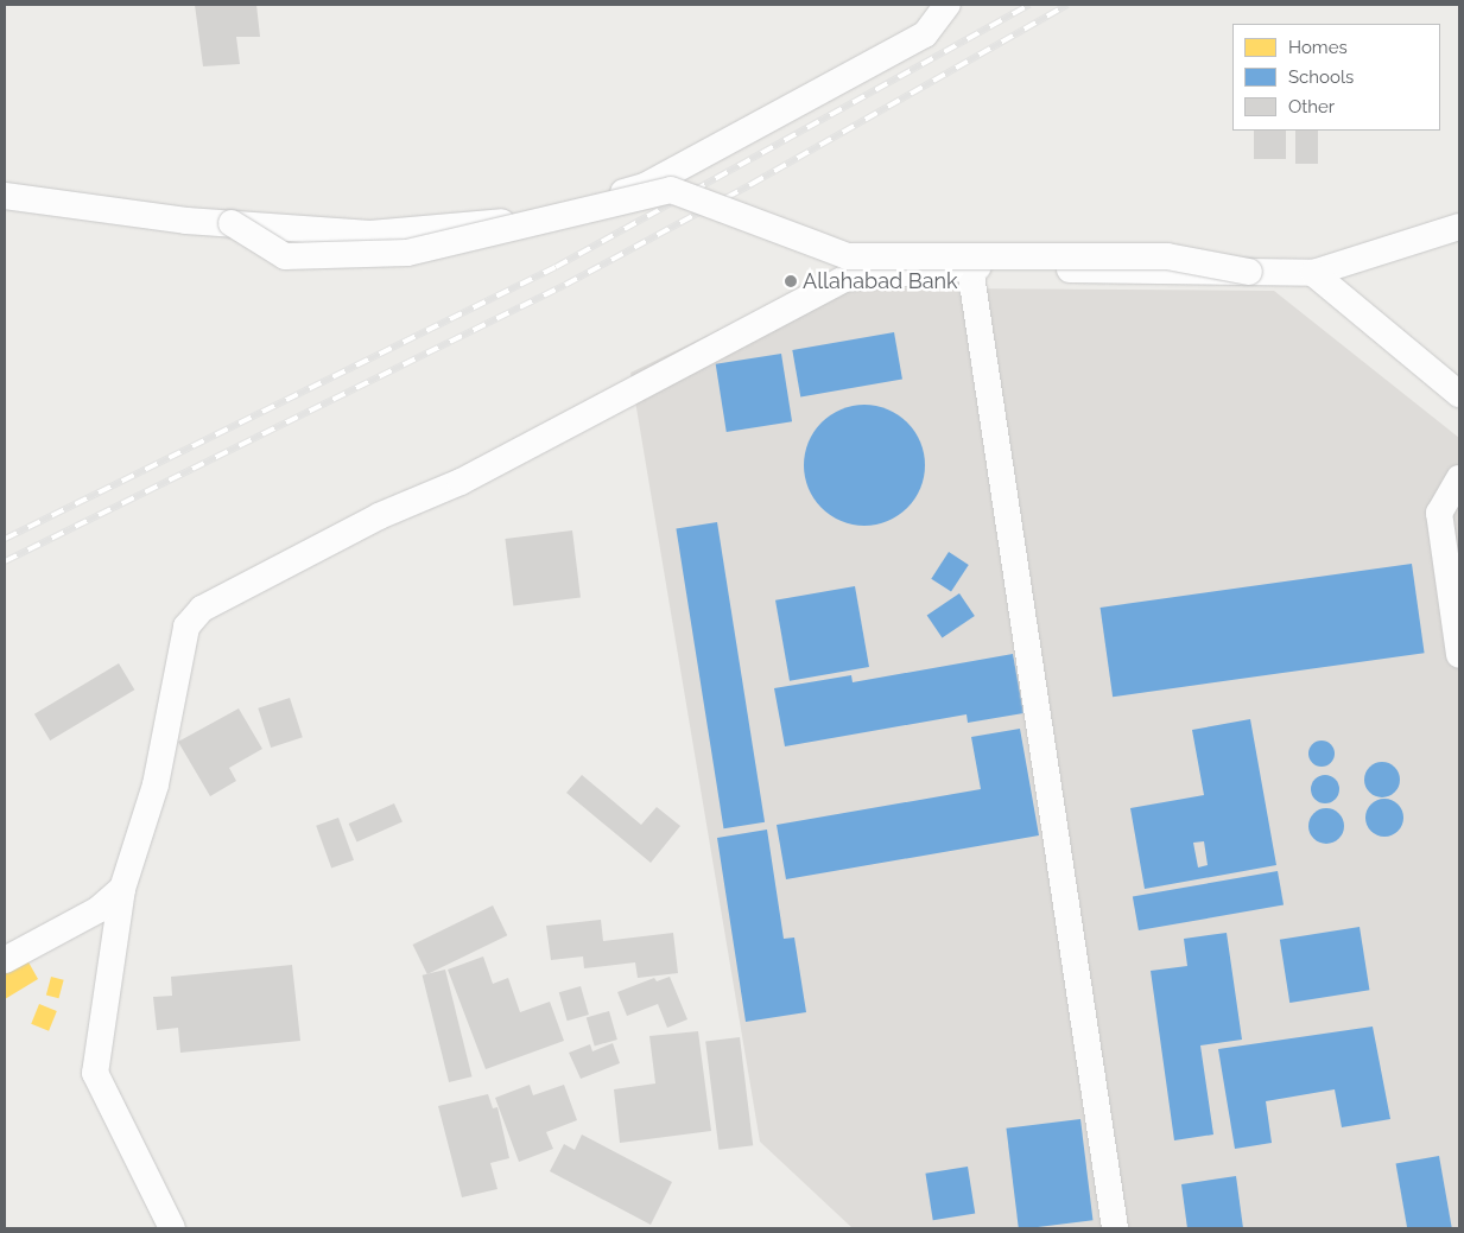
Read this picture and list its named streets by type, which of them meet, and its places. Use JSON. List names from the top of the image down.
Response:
{
  "places": ["Allahabad Bank"],
  "legend": ["Homes", "Schools", "Other"]
}
